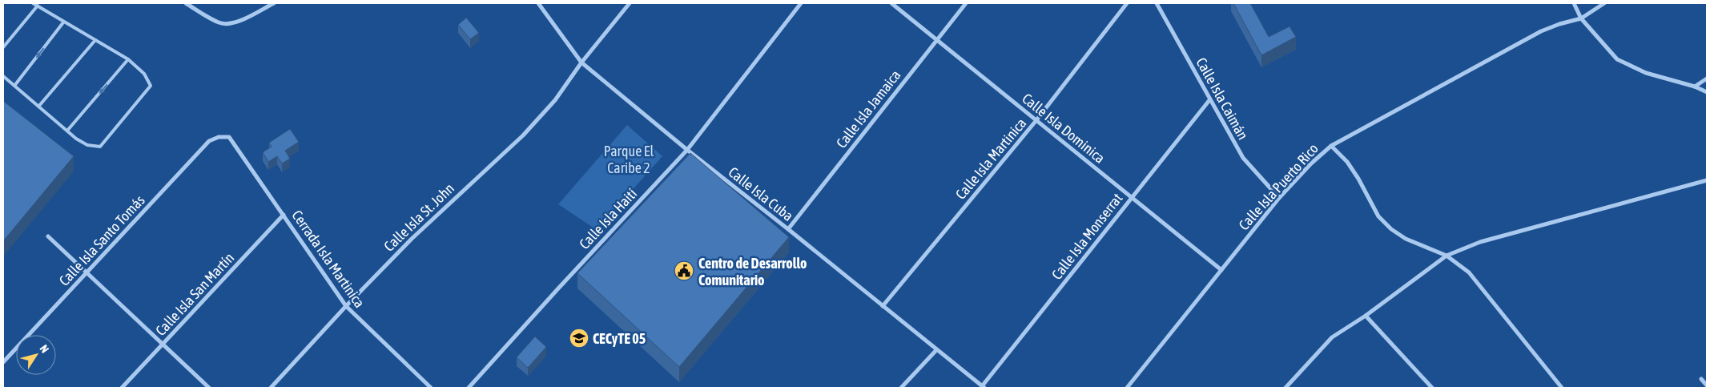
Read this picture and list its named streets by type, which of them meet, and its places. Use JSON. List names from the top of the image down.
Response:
{
  "streets": {
    "street": [
      "Calle Isla Caimán",
      "Calle Isla Jamaica",
      "Calle Isla Dominica",
      "Calle Isla Martinica",
      "Calle Isla Puerto Rico",
      "Calle Isla Cuba",
      "Calle Isla St. John",
      "Calle Isla Haití",
      "Calle Isla Monserrat",
      "Calle Isla Santo Tomás",
      "Cerrada Isla Martinica",
      "Calle Isla San Martín"
    ]
  },
  "crossings": [
    ["Calle Isla Caimán", "Calle Isla Puerto Rico"],
    ["Calle Isla Caimán", "Calle Isla Monserrat"],
    ["Calle Isla Jamaica", "Calle Isla Dominica"],
    ["Calle Isla Jamaica", "Calle Isla Cuba"],
    ["Calle Isla Dominica", "Calle Isla Martinica"],
    ["Calle Isla Dominica", "Calle Isla Puerto Rico"],
    ["Calle Isla Dominica", "Calle Isla Monserrat"],
    ["Calle Isla Martinica", "Calle Isla Cuba"],
    ["Calle Isla Cuba", "Calle Isla St. John"],
    ["Calle Isla Cuba", "Calle Isla Haití"],
    ["Calle Isla Cuba", "Calle Isla Monserrat"],
    ["Calle Isla St. John", "Cerrada Isla Martinica"],
    ["Calle Isla Santo Tomás", "Cerrada Isla Martinica"],
    ["Cerrada Isla Martinica", "Calle Isla San Martín"]
  ],
  "parks": ["Parque El Caribe 2"],
  "places": {
    "public building": ["Centro de Desarrollo Comunitario"],
    "school or university": ["CECyTE 05"]
  },
  "north": "top right"
}
